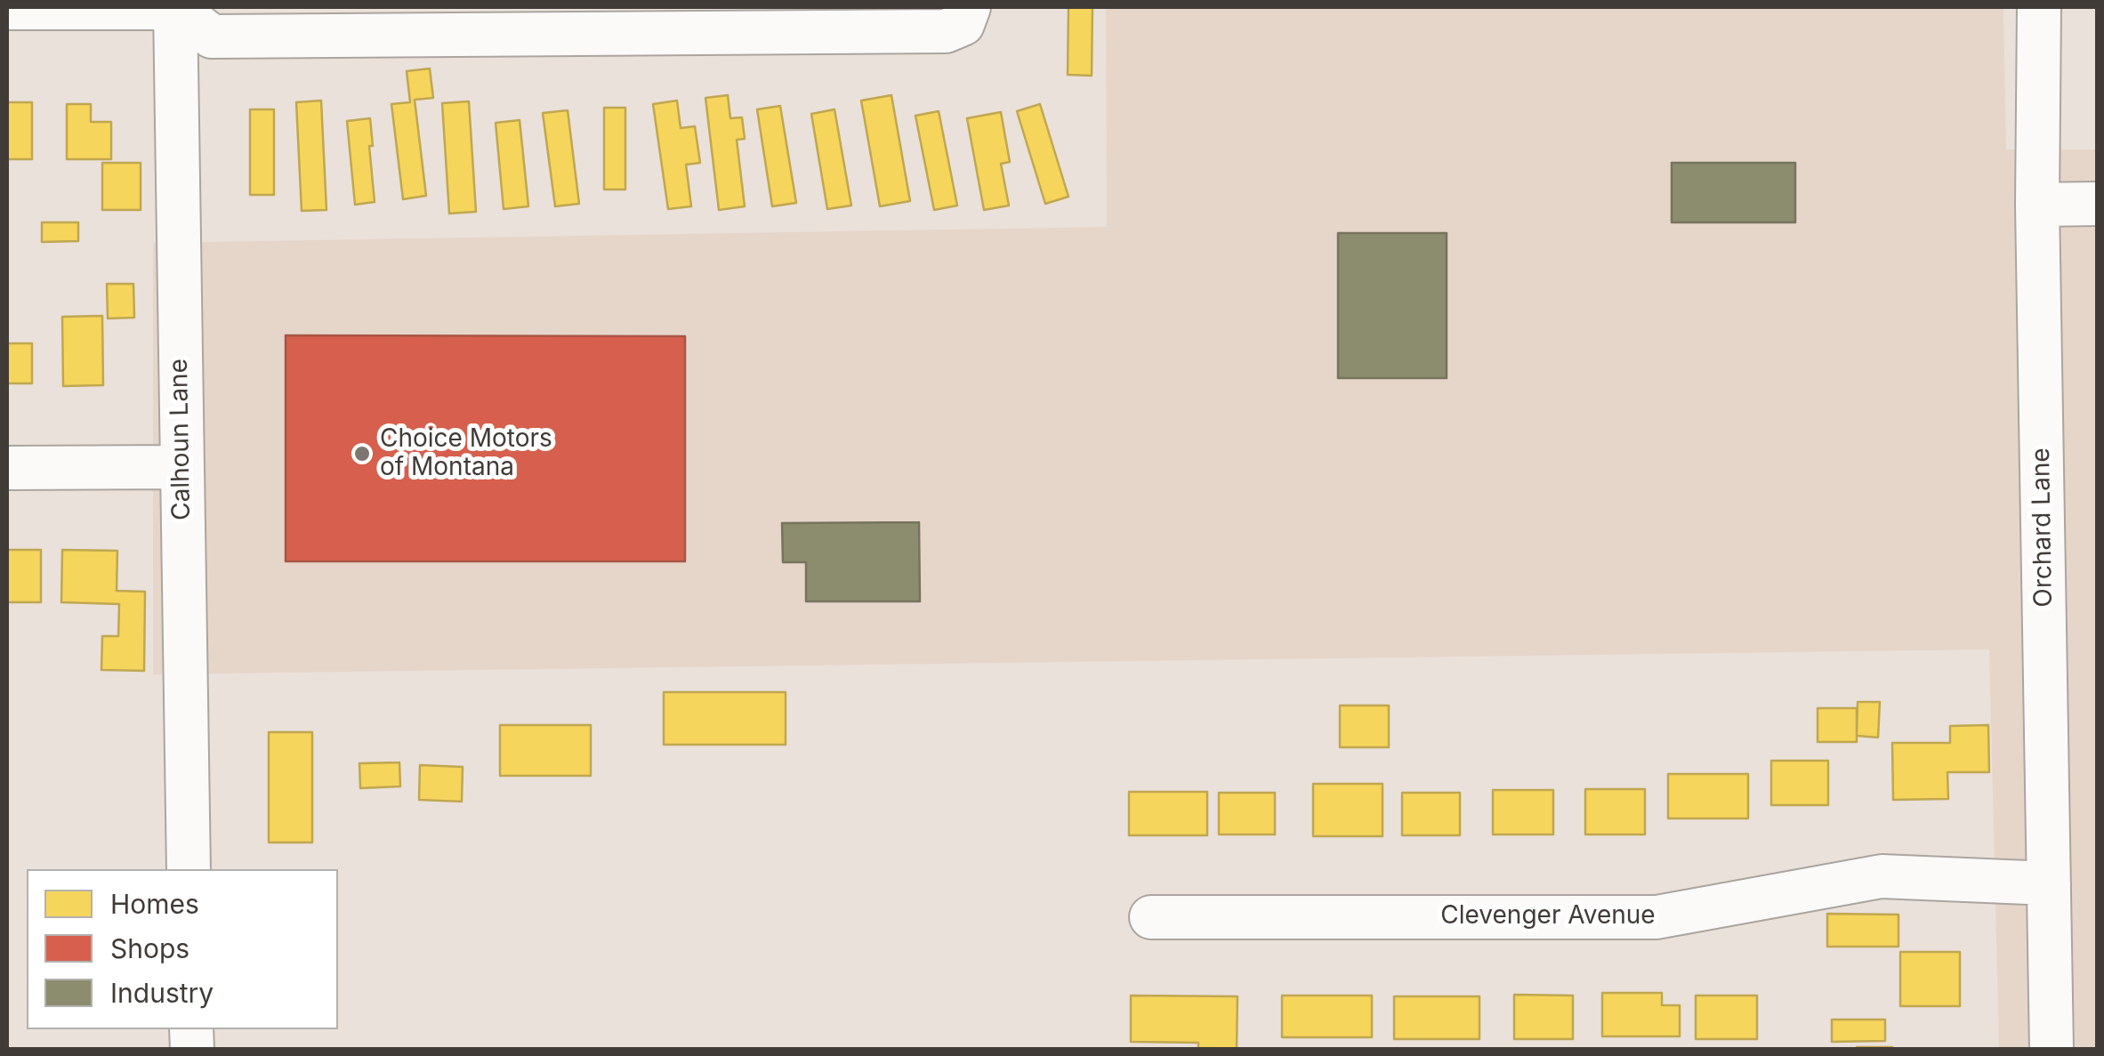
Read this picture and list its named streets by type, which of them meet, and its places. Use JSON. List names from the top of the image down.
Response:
{
  "streets": {
    "street": ["Calhoun Lane", "Orchard Lane", "Clevenger Avenue"]
  },
  "crossings": [
    ["Orchard Lane", "Clevenger Avenue"]
  ],
  "places": ["Choice Motors of Montana"],
  "legend": ["Homes", "Shops", "Industry"]
}
